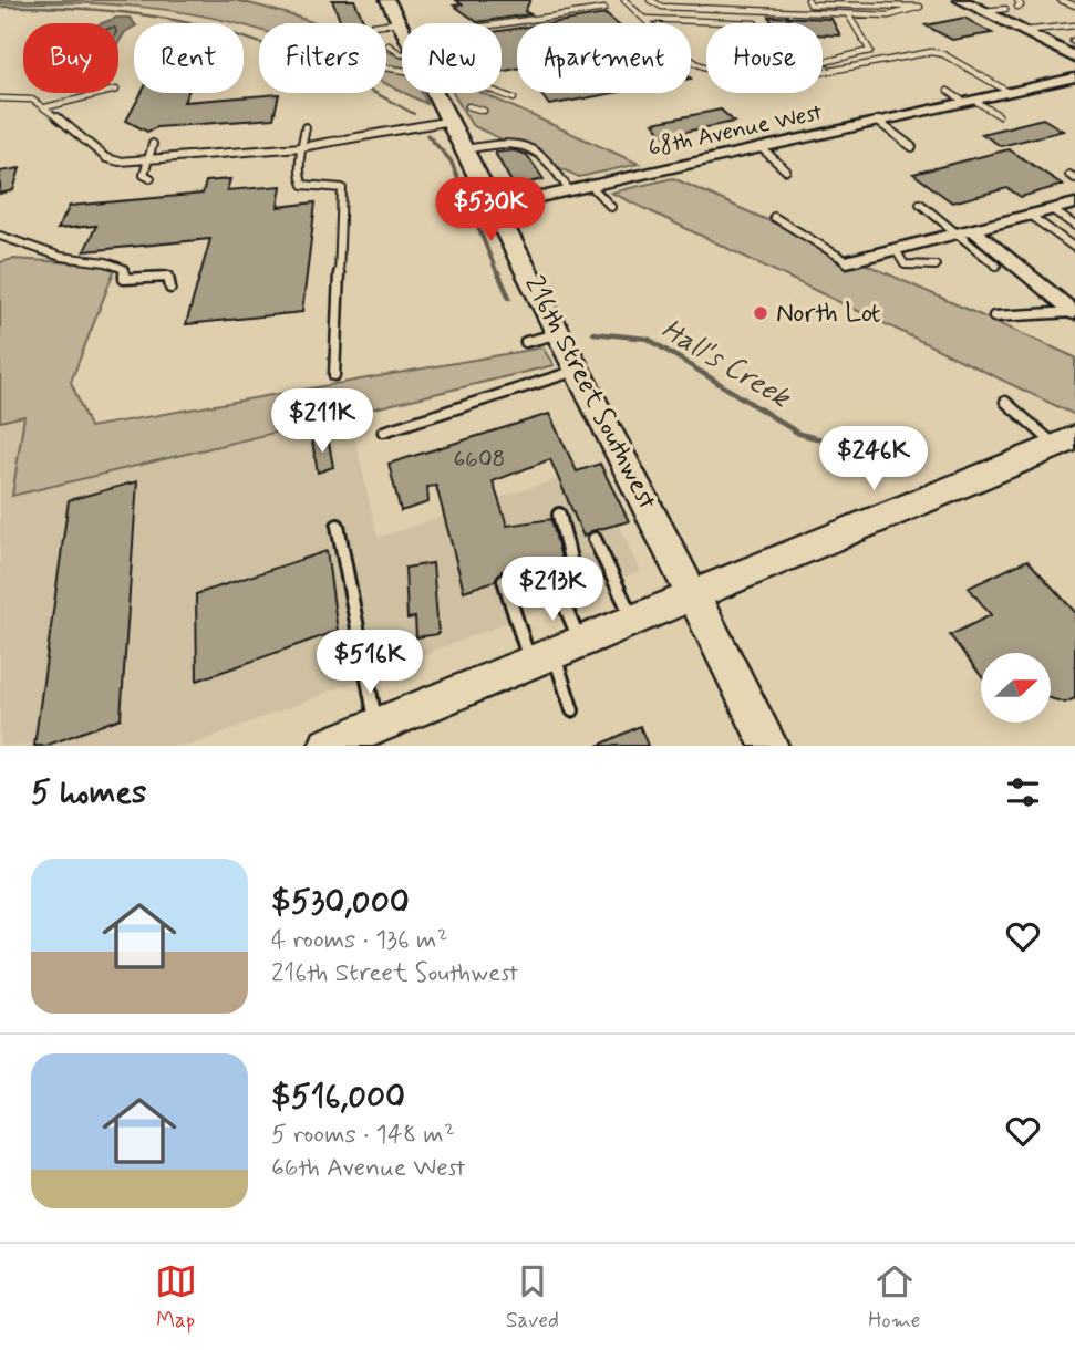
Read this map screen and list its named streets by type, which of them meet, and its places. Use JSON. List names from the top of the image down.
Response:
{
  "streets": {
    "street": ["68th Avenue West", "216th Street Southwest"]
  },
  "crossings": [
    ["68th Avenue West", "216th Street Southwest"]
  ],
  "water": ["Hall's Creek"],
  "places": ["North Lot"],
  "house_numbers": ["6608"],
  "north": "right",
  "page": {
    "chip": [
      "Buy",
      "Rent",
      "Filters",
      "New",
      "Apartment",
      "House"
    ],
    "price": [
      "$530K",
      "$211K",
      "$246K",
      "$213K",
      "$516K"
    ],
    "heading": "5 homes",
    "list": [
      {
        "name": "$530,000",
        "note": "4 rooms · 136 m² · 216th Street Southwest"
      },
      {
        "name": "$516,000",
        "note": "5 rooms · 148 m² · 66th Avenue West"
      }
    ],
    "tabs": ["Map", "Saved", "Home"]
  }
}
